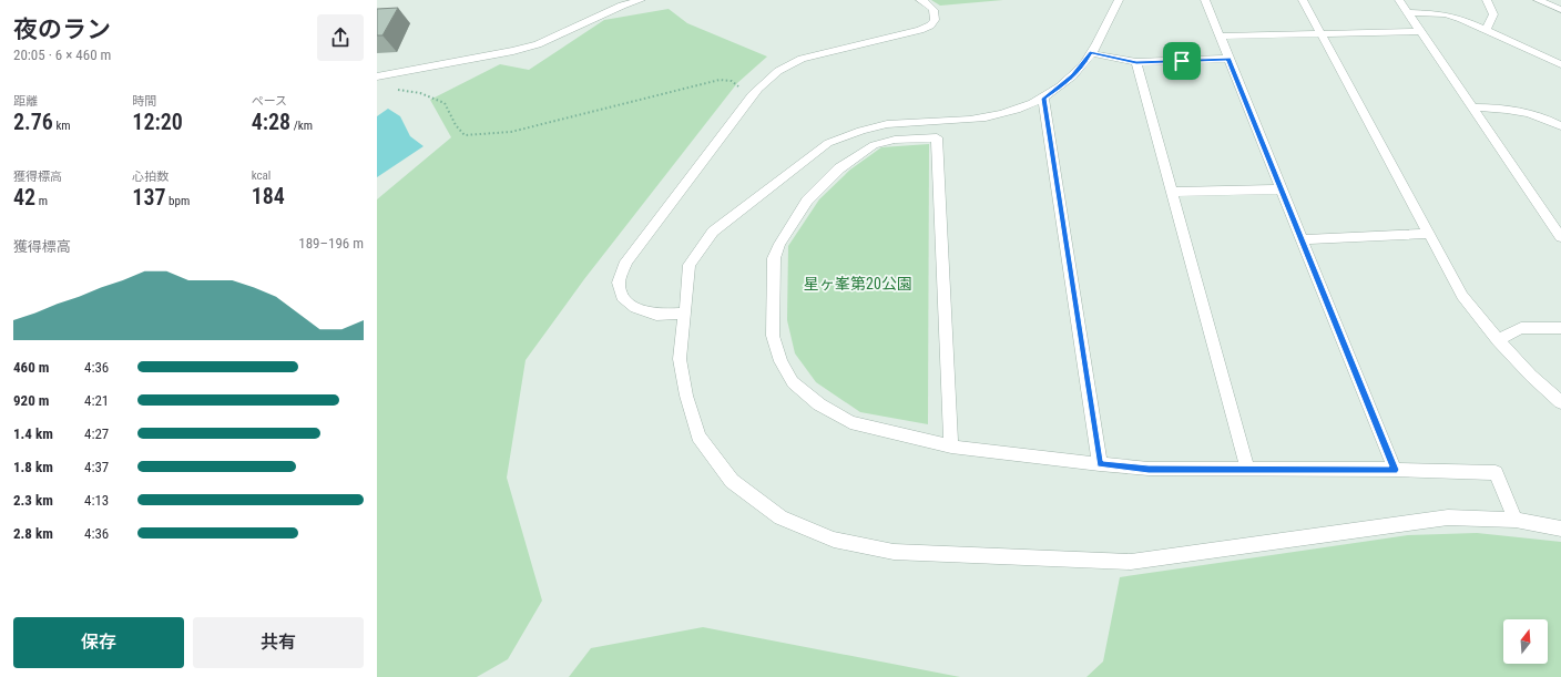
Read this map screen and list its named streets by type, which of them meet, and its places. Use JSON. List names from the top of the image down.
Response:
{
  "parks": ["星ヶ峯第20公園"],
  "north": "top",
  "page": {
    "heading": ["夜のラン", "20:05 · 6 × 460 m"],
    "stats": [
      ["距離", "2.76 km"],
      ["時間", "12:20"],
      ["ペース", "4:28 /km"],
      ["獲得標高", "42 m"],
      ["心拍数", "137 bpm"],
      ["kcal", "184"]
    ],
    "chart": ["獲得標高", "189–196 m"],
    "list": [
      {
        "name": "460 m",
        "note": "4:36"
      },
      {
        "name": "920 m",
        "note": "4:21"
      },
      {
        "name": "1.4 km",
        "note": "4:27"
      },
      {
        "name": "1.8 km",
        "note": "4:37"
      },
      {
        "name": "2.3 km",
        "note": "4:13"
      },
      {
        "name": "2.8 km",
        "note": "4:36"
      }
    ],
    "buttons": ["保存", "共有"]
  }
}
